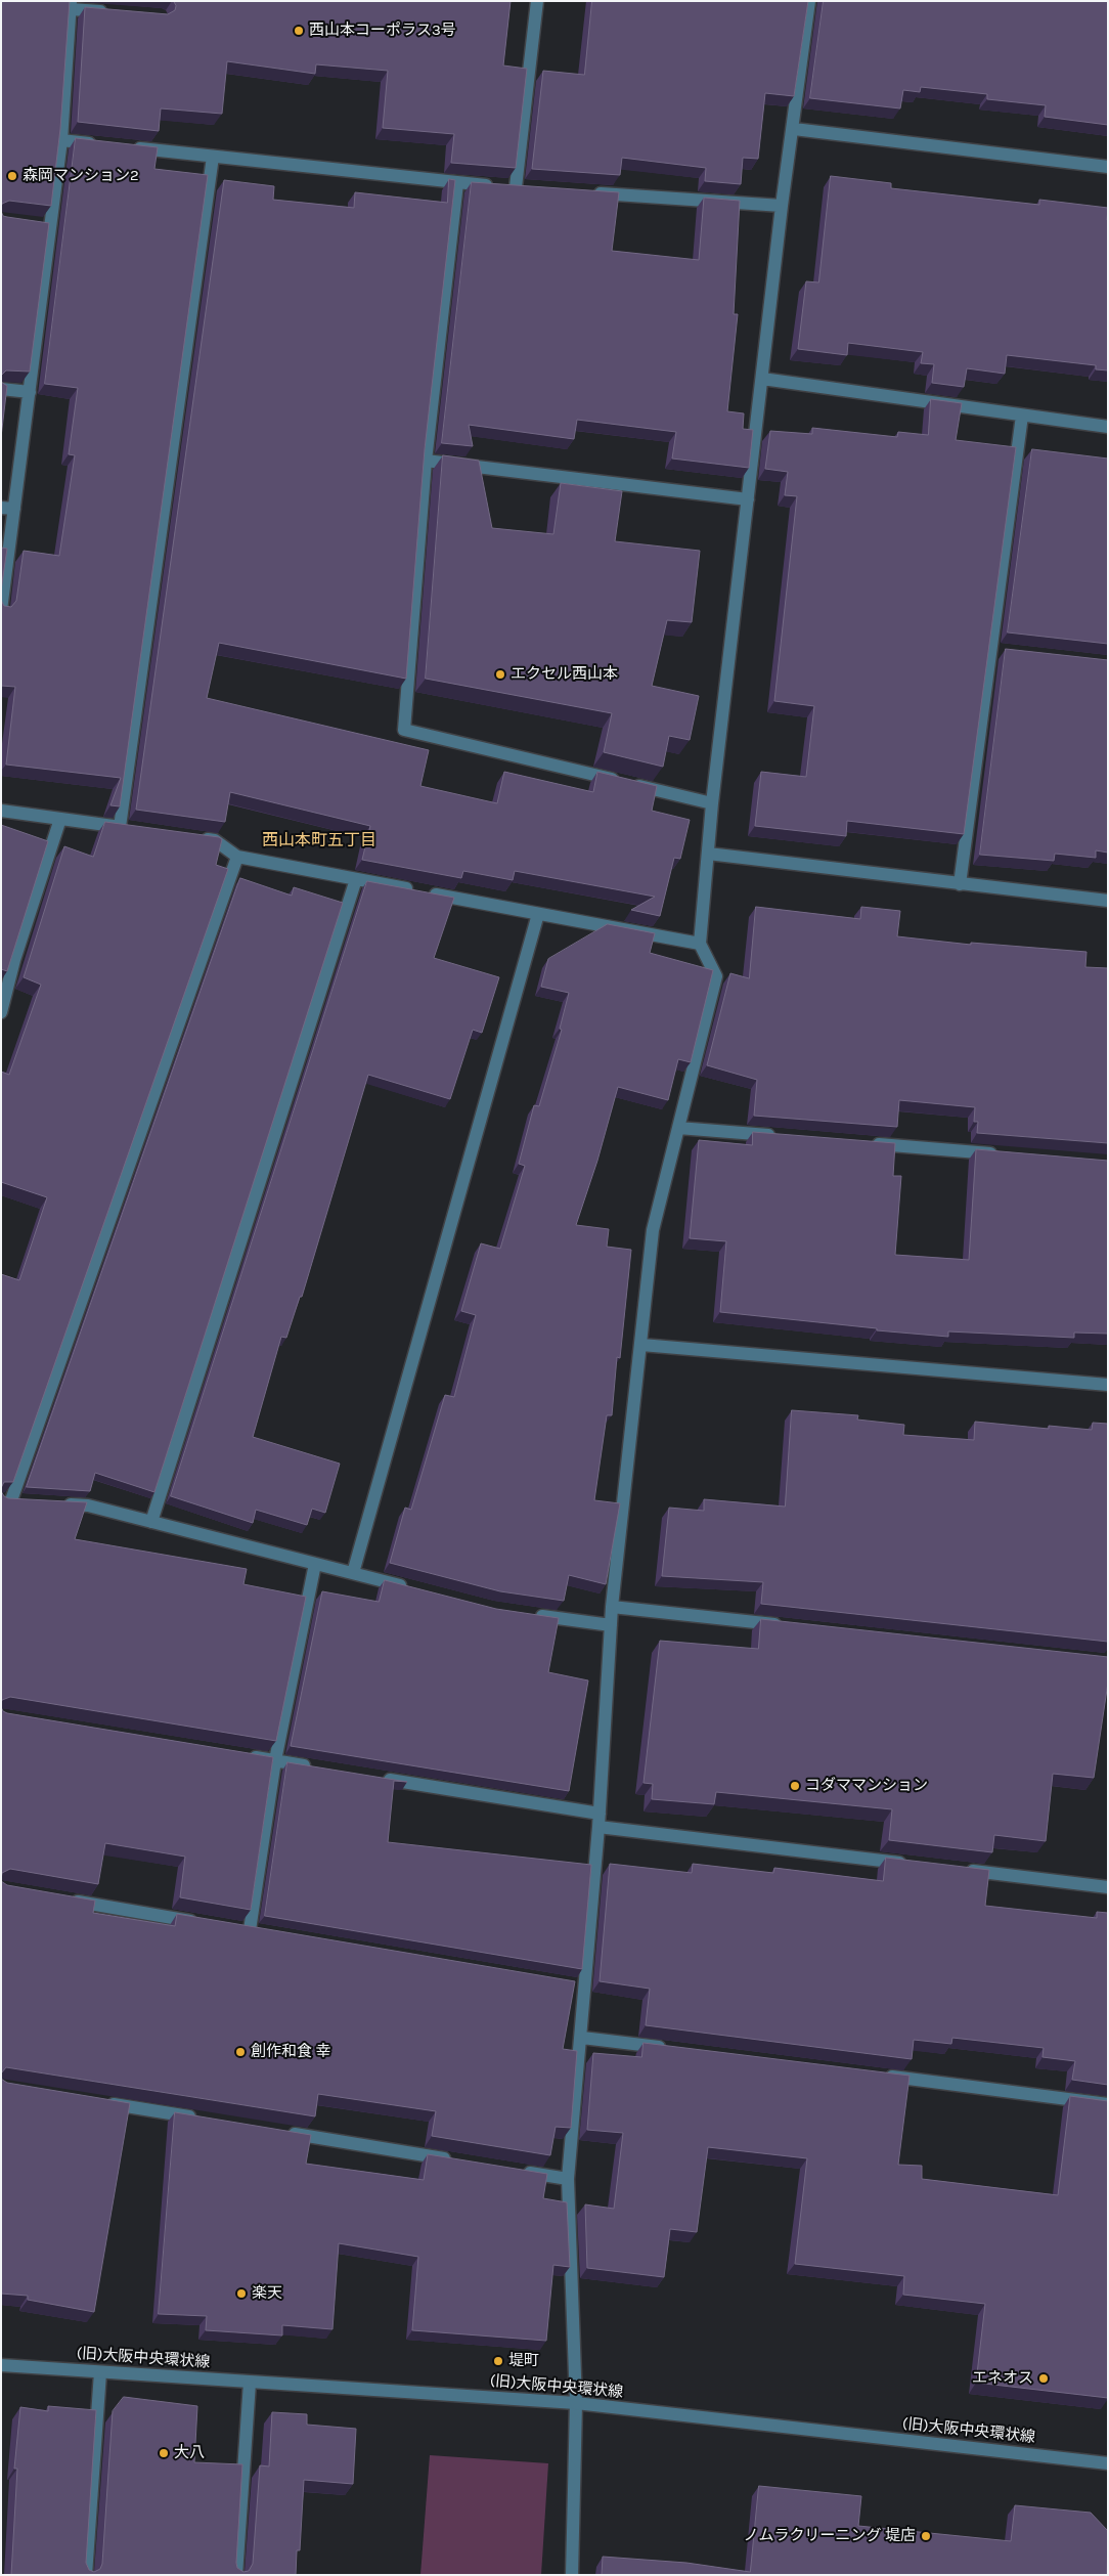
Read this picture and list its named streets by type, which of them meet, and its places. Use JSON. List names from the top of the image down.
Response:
{
  "streets": {
    "street": ["(旧)大阪中央環状線"]
  },
  "districts": ["西山本町五丁目"],
  "places": [
    "西山本コーポラス3号",
    "森岡マンション2",
    "エクセル西山本",
    "コダママンション",
    "創作和食 幸",
    "楽天",
    "堤町",
    "エネオス",
    "大八",
    "ノムラクリーニング 堤店"
  ]
}
